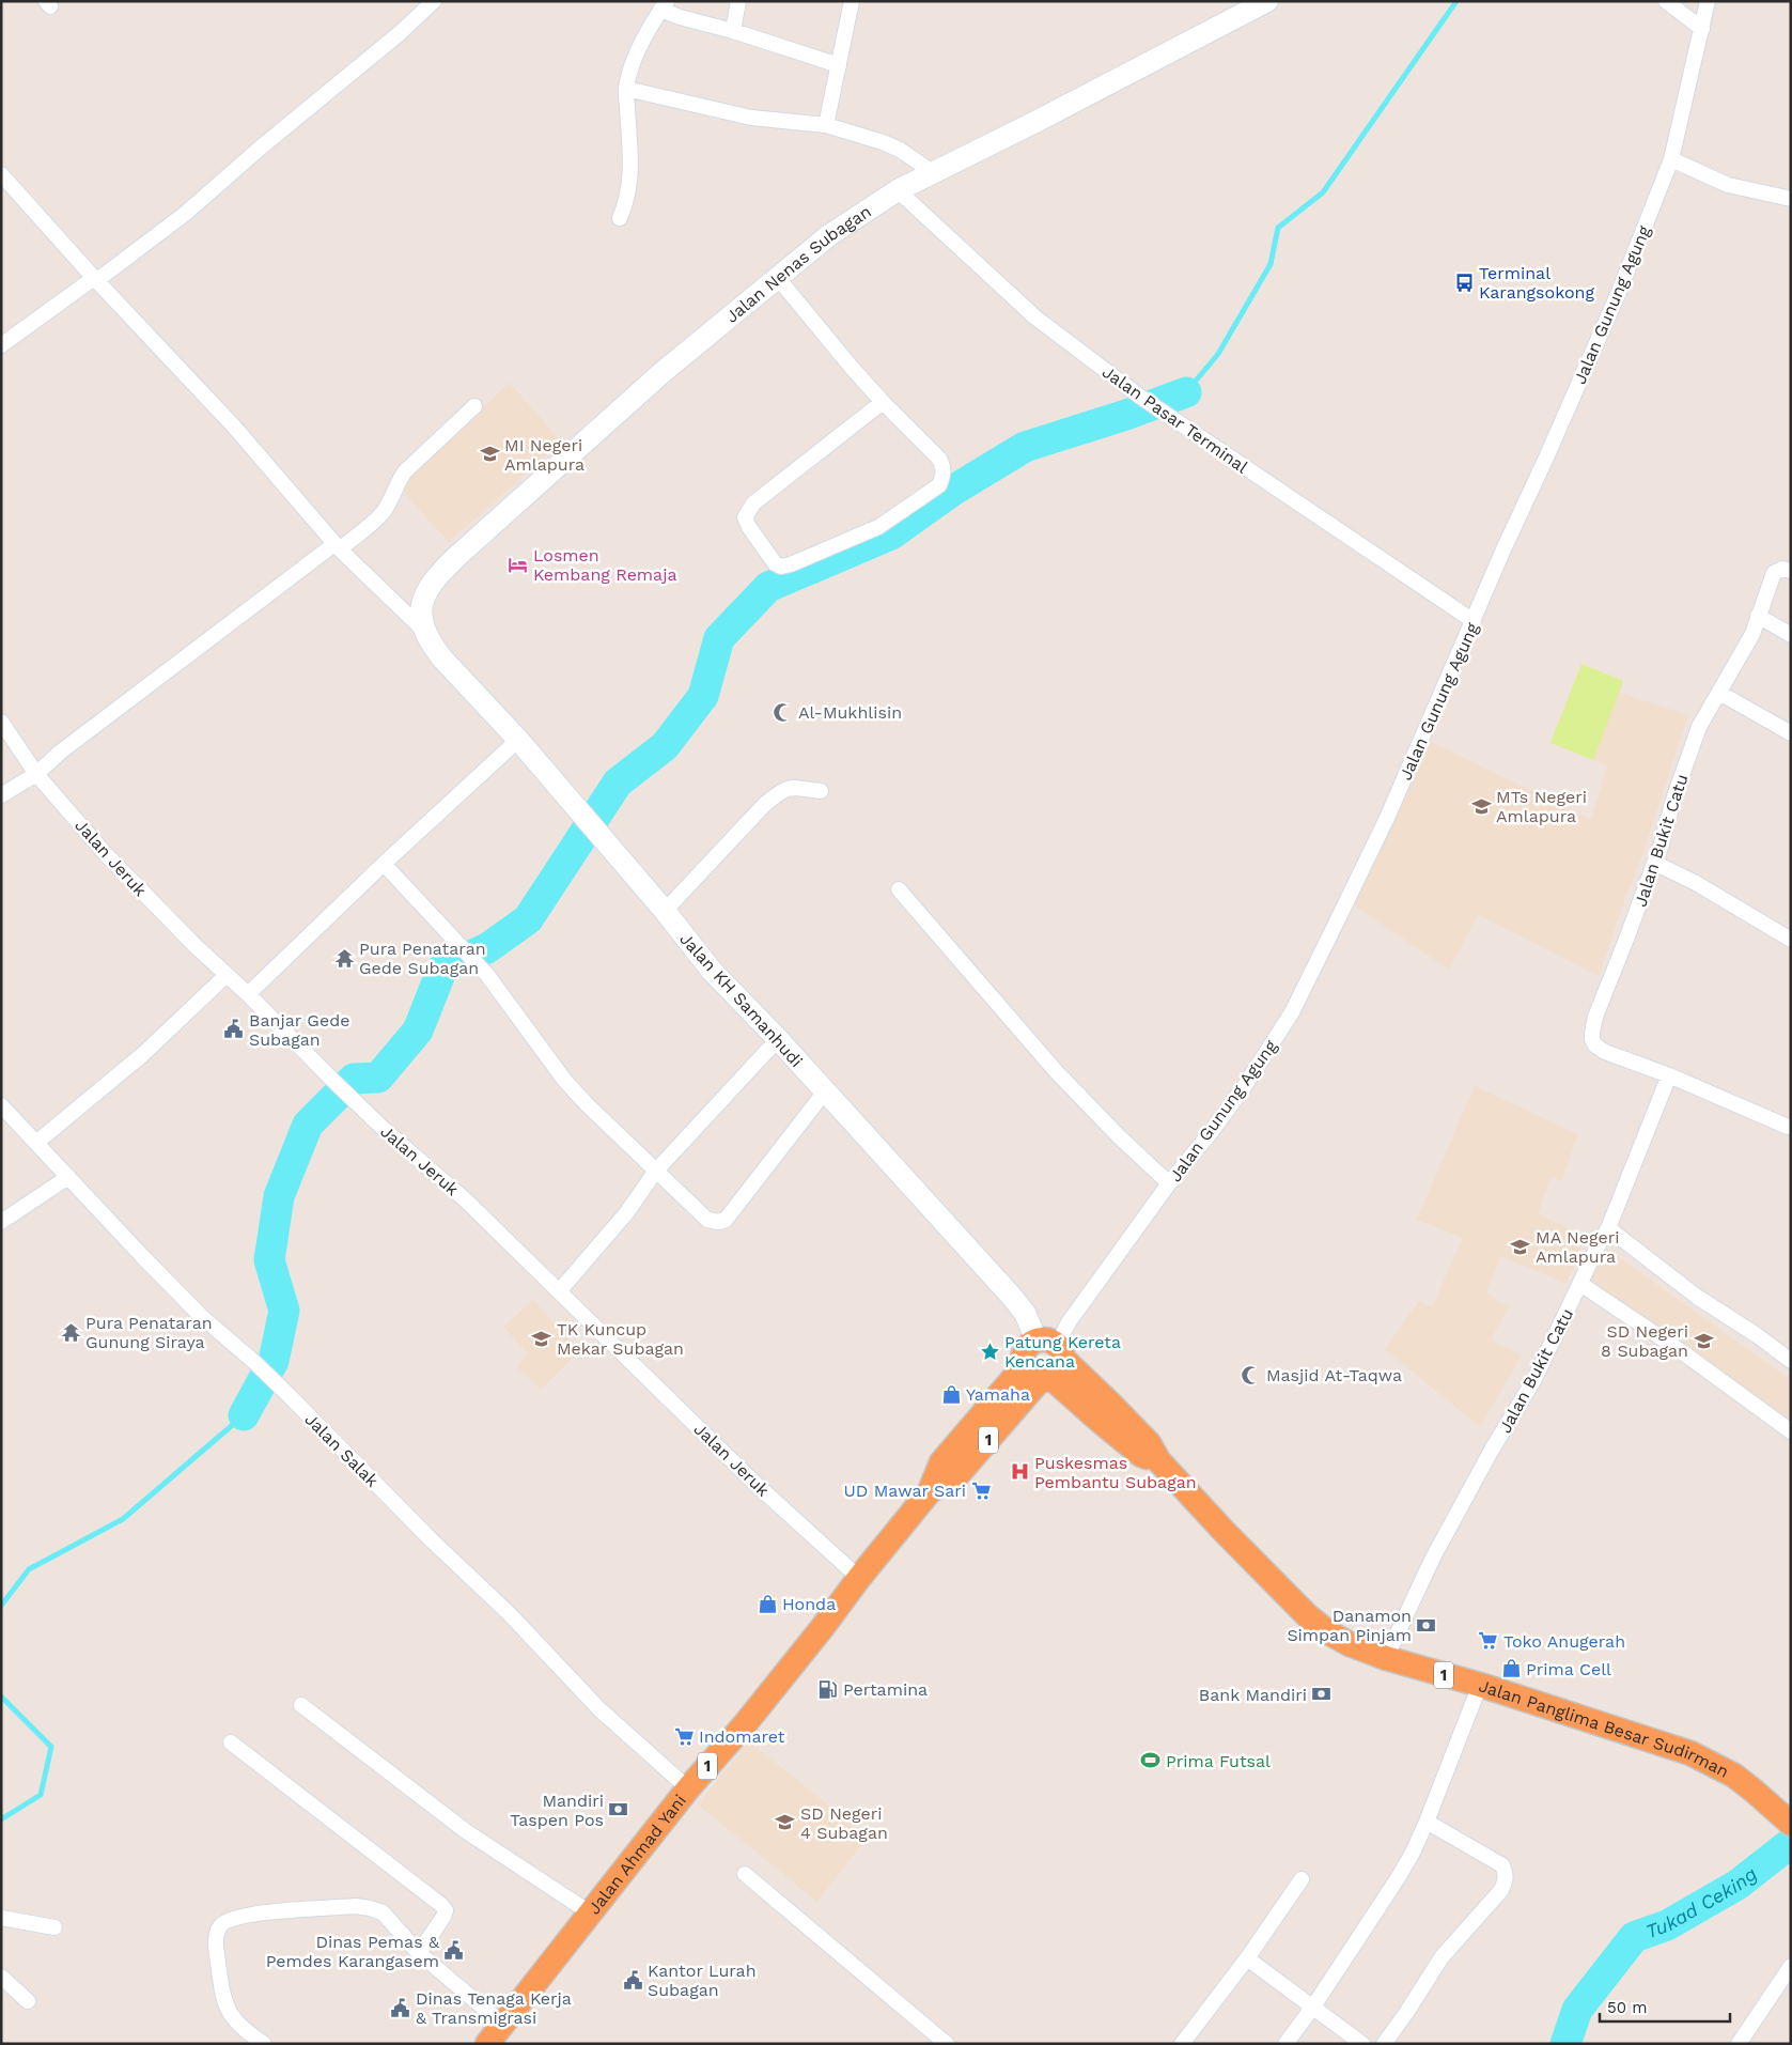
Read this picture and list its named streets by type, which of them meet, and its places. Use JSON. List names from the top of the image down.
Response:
{
  "streets": {
    "highway": ["1", "Jalan Panglima Besar Sudirman", "Jalan Ahmad Yani"],
    "main road": ["Jalan Nenas Subagan", "Jalan KH Samanhudi"],
    "street": [
      "Jalan Gunung Agung",
      "Jalan Pasar Terminal",
      "Jalan Bukit Catu",
      "Jalan Jeruk",
      "Jalan Salak"
    ]
  },
  "crossings": [
    ["Jalan Nenas Subagan", "Jalan Pasar Terminal"],
    ["Jalan Nenas Subagan", "Jalan KH Samanhudi"],
    ["Jalan Gunung Agung", "Jalan Pasar Terminal"],
    ["Jalan Gunung Agung", "Jalan KH Samanhudi"],
    ["Jalan Gunung Agung", "Jalan Panglima Besar Sudirman"],
    ["Jalan Gunung Agung", "Jalan Ahmad Yani"],
    ["Jalan Bukit Catu", "Jalan Panglima Besar Sudirman"],
    ["Jalan Jeruk", "Jalan Ahmad Yani"],
    ["Jalan KH Samanhudi", "Jalan Panglima Besar Sudirman"],
    ["Jalan KH Samanhudi", "Jalan Ahmad Yani"],
    ["Jalan Salak", "Jalan Ahmad Yani"],
    ["Jalan Panglima Besar Sudirman", "Jalan Ahmad Yani"]
  ],
  "water": ["Tukad Ceking"],
  "places": {
    "bus stop": ["Terminal Karangsokong"],
    "school or university": [
      "MI Negeri Amlapura",
      "MTs Negeri Amlapura",
      "MA Negeri Amlapura",
      "TK Kuncup Mekar Subagan",
      "SD Negeri 8 Subagan",
      "SD Negeri 4 Subagan"
    ],
    "hotel": ["Losmen Kembang Remaja"],
    "mosque": ["Al-Mukhlisin", "Masjid At-Taqwa"],
    "temple": ["Pura Penataran Gede Subagan", "Pura Penataran Gunung Siraya"],
    "public building": [
      "Banjar Gede Subagan",
      "Dinas Pemas & Pemdes Karangasem",
      "Kantor Lurah Subagan",
      "Dinas Tenaga Kerja & Transmigrasi"
    ],
    "place": ["Patung Kereta Kencana"],
    "shop": ["Yamaha", "Honda", "Prima Cell"],
    "hospital": ["Puskesmas Pembantu Subagan"],
    "supermarket": ["UD Mawar Sari", "Toko Anugerah", "Indomaret"],
    "bank": ["Danamon Simpan Pinjam", "Bank Mandiri", "Mandiri Taspen Pos"],
    "fuel station": ["Pertamina"],
    "sports": ["Prima Futsal"]
  },
  "scale_bar": "50 m"
}
